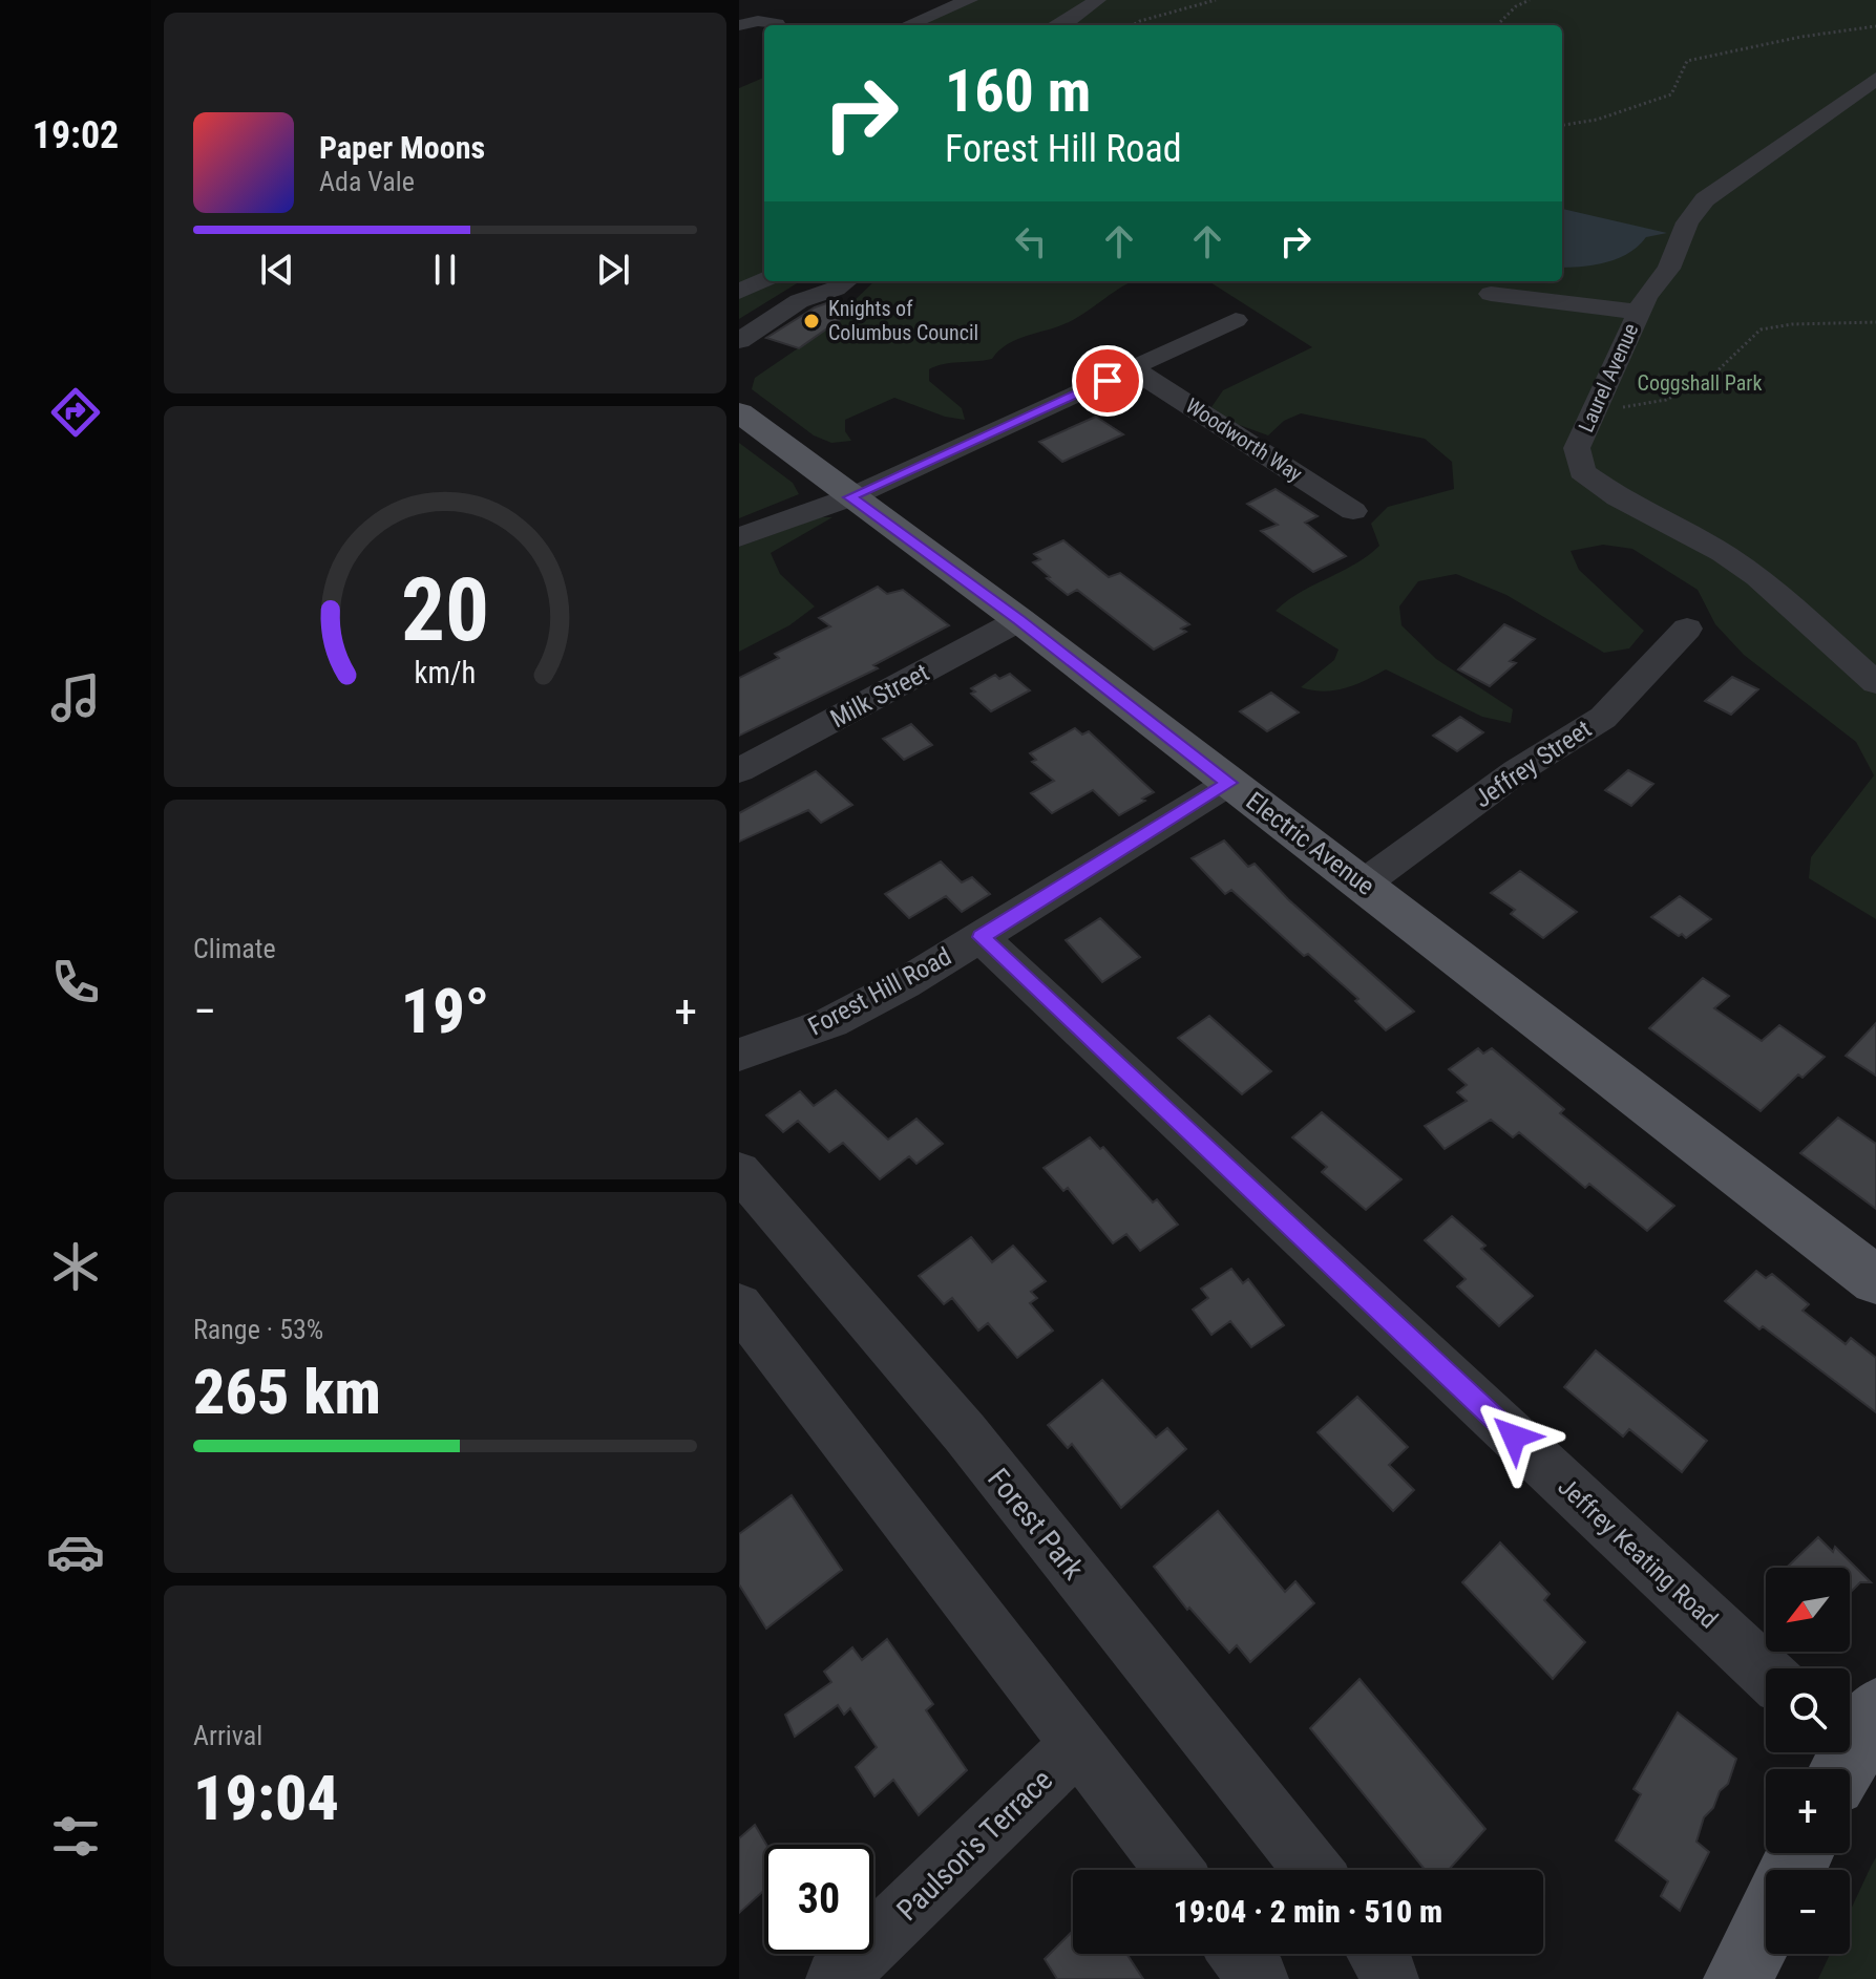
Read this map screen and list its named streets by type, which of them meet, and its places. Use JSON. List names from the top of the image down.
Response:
{
  "streets": {
    "main road": ["Electric Avenue"],
    "street": [
      "Laurel Avenue",
      "Woodworth Way",
      "Milk Street",
      "Jeffrey Street",
      "Forest Hill Road",
      "Forest Park",
      "Jeffrey Keating Road",
      "Paulson's Terrace"
    ]
  },
  "crossings": [
    ["Milk Street", "Electric Avenue"],
    ["Jeffrey Street", "Electric Avenue"],
    ["Electric Avenue", "Forest Hill Road"],
    ["Forest Hill Road", "Jeffrey Keating Road"]
  ],
  "parks": ["Coggshall Park"],
  "places": ["Knights of Columbus Council"],
  "north": "bottom left",
  "page": {
    "tabs": "19:02",
    "turn": ["160 m", "Forest Hill Road"],
    "song": ["Paper Moons", "Ada Vale"],
    "tile": [
      "Climate",
      ["Range · 53%", "265 km"],
      ["Arrival", "19:04"]
    ],
    "heat": ["−", "19°", "+"],
    "map_buttons": ["+", "−"],
    "limit": "30",
    "trip": "19:04 · 2 min · 510 m",
    "gauge": ["20", "km/h"]
  }
}
